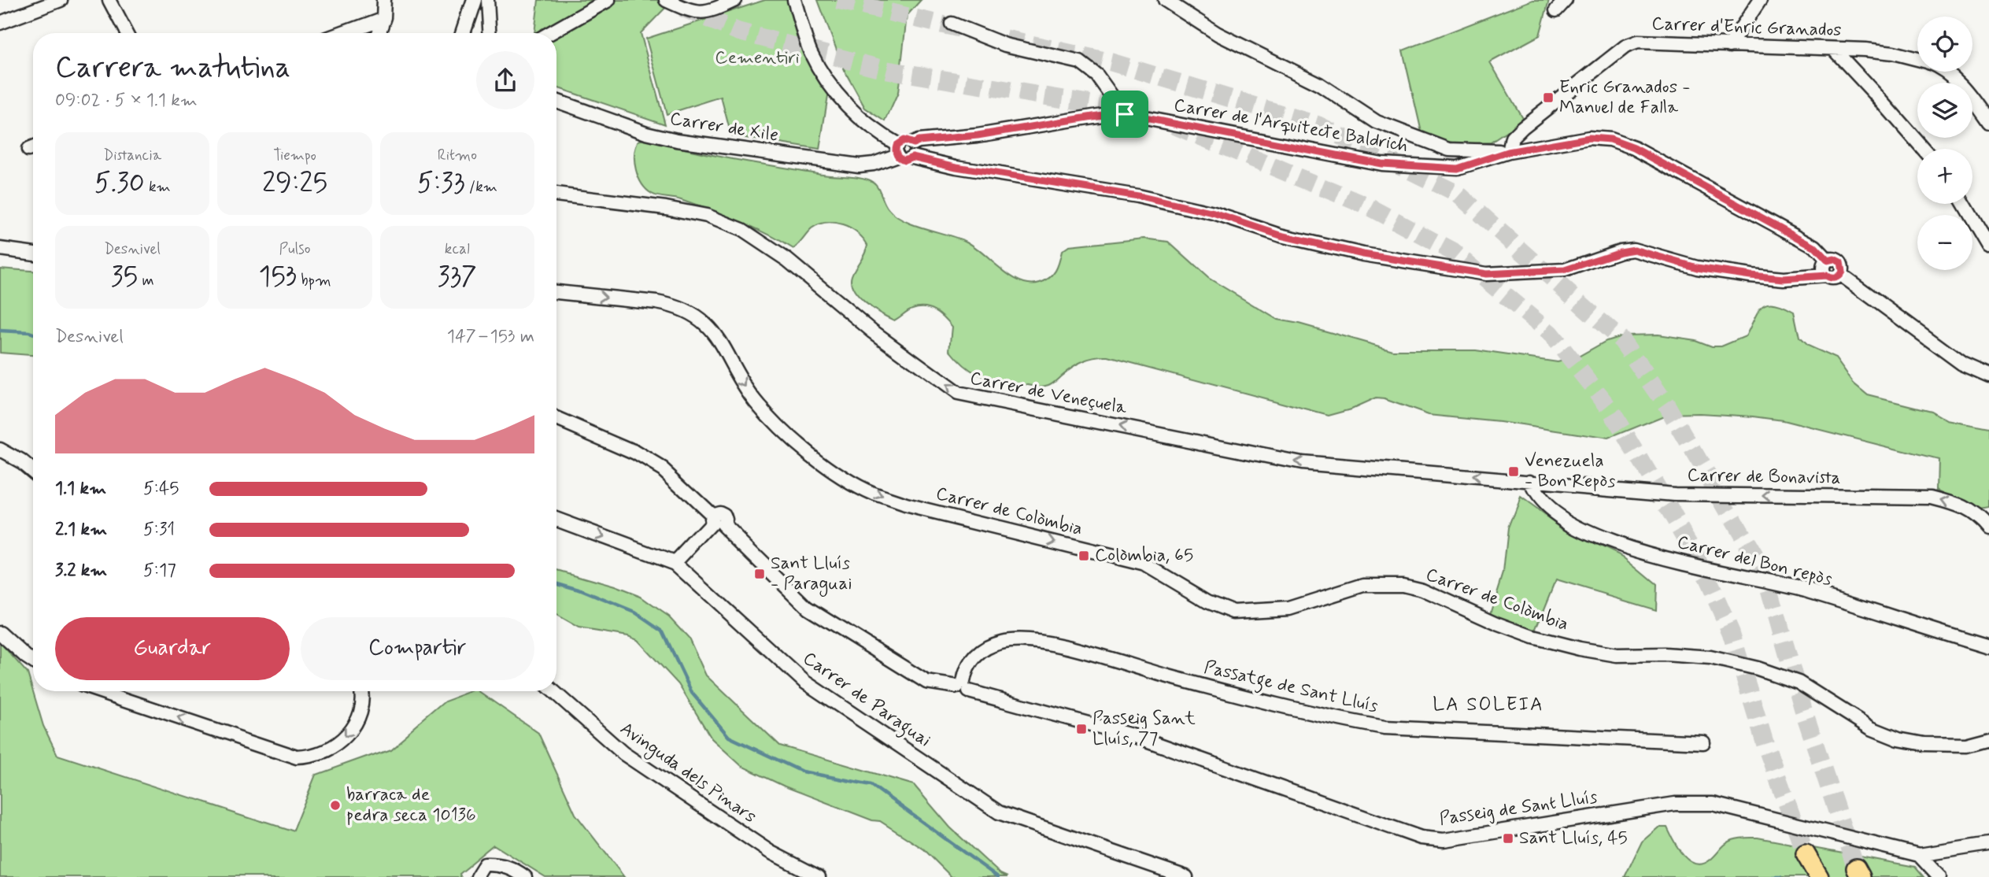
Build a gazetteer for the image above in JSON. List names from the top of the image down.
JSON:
{
  "streets": {
    "street": [
      "Carrer d'Enric Granados",
      "Carrer de l'Arquitecte Baldrich",
      "Carrer de Xile",
      "Carrer de Veneçuela",
      "Carrer de Bonavista",
      "Carrer de Colòmbia",
      "Carrer del Bon repòs",
      "Passatge de Sant Lluís",
      "Carrer de Paraguai",
      "Avinguda dels Pinars",
      "Passeig de Sant Lluís"
    ]
  },
  "crossings": [
    ["Carrer d'Enric Granados", "Carrer de l'Arquitecte Baldrich"],
    ["Carrer de l'Arquitecte Baldrich", "Carrer de Xile"],
    ["Carrer de Veneçuela", "Carrer de Bonavista"],
    ["Carrer de Veneçuela", "Carrer del Bon repòs"],
    ["Carrer de Bonavista", "Carrer del Bon repòs"],
    ["Passatge de Sant Lluís", "Passeig de Sant Lluís"]
  ],
  "one_way": ["Carrer de Veneçuela", "Carrer de Bonavista", "Carrer de Colòmbia"],
  "districts": ["LA SOLEIA"],
  "parks": ["Cementiri"],
  "places": {
    "transit": [
      "Enric Granados - Manuel de Falla",
      "Venezuela - Bon Repòs",
      "Colòmbia, 65",
      "Sant Lluís - Paraguai",
      "Passeig Sant Lluís, 77",
      "Sant Lluís, 45"
    ],
    "other": ["barraca de pedra seca 10136"]
  },
  "page": {
    "map_buttons": ["+", "−"],
    "heading": ["Carrera matutina", "09:02 · 5 × 1.1 km"],
    "stats": [
      ["Distancia", "5.30 km"],
      ["Tiempo", "29:25"],
      ["Ritmo", "5:33 /km"],
      ["Desnivel", "35 m"],
      ["Pulso", "153 bpm"],
      ["kcal", "337"]
    ],
    "chart": ["Desnivel", "147–153 m"],
    "list": [
      {
        "name": "1.1 km",
        "note": "5:45"
      },
      {
        "name": "2.1 km",
        "note": "5:31"
      },
      {
        "name": "3.2 km",
        "note": "5:17"
      }
    ],
    "buttons": ["Guardar", "Compartir"]
  }
}
